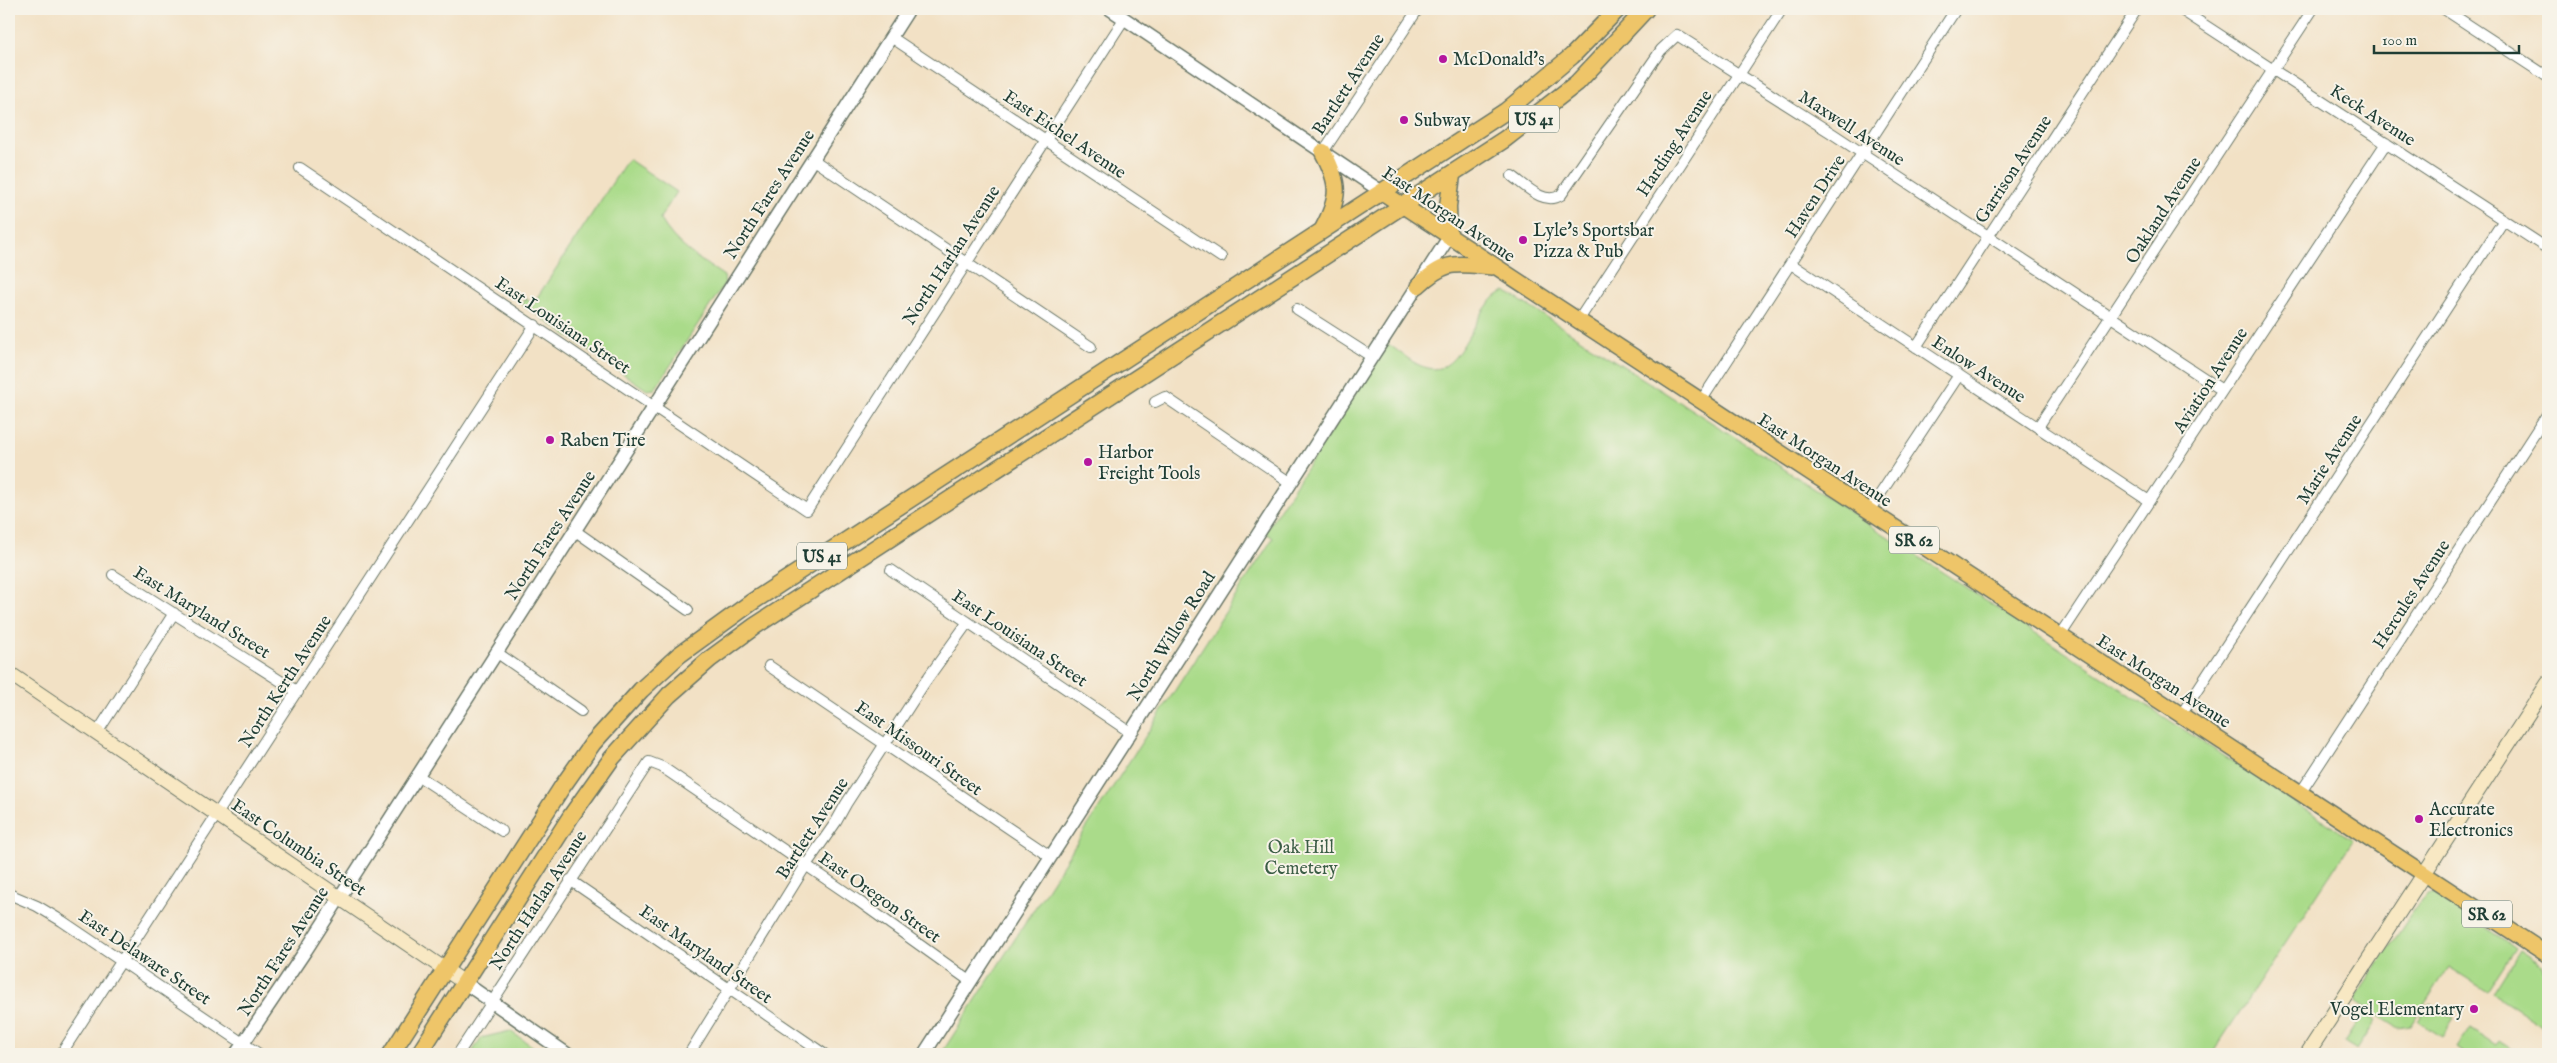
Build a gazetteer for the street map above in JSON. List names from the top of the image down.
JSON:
{
  "streets": {
    "highway": ["US 41"],
    "main road": ["East Morgan Avenue", "SR 62", "East Columbia Street"],
    "street": [
      "Bartlett Avenue",
      "Keck Avenue",
      "Maxwell Avenue",
      "East Eichel Avenue",
      "Harding Avenue",
      "Garrison Avenue",
      "North Fares Avenue",
      "Haven Drive",
      "Oakland Avenue",
      "North Harlan Avenue",
      "East Louisiana Street",
      "Enlow Avenue",
      "Aviation Avenue",
      "Marie Avenue",
      "Hercules Avenue",
      "East Maryland Street",
      "North Willow Road",
      "North Kerth Avenue",
      "East Missouri Street",
      "East Oregon Street",
      "East Delaware Street"
    ]
  },
  "crossings": [
    ["Bartlett Avenue", "East Morgan Avenue"],
    ["Bartlett Avenue", "East Louisiana Street"],
    ["Bartlett Avenue", "East Maryland Street"],
    ["Bartlett Avenue", "East Missouri Street"],
    ["Bartlett Avenue", "East Oregon Street"],
    ["Keck Avenue", "Oakland Avenue"],
    ["Keck Avenue", "Aviation Avenue"],
    ["Keck Avenue", "Marie Avenue"],
    ["US 41", "East Morgan Avenue"],
    ["US 41", "East Columbia Street"],
    ["Maxwell Avenue", "Harding Avenue"],
    ["Maxwell Avenue", "Garrison Avenue"],
    ["Maxwell Avenue", "Haven Drive"],
    ["Maxwell Avenue", "Oakland Avenue"],
    ["Maxwell Avenue", "Aviation Avenue"],
    ["East Eichel Avenue", "North Fares Avenue"],
    ["East Eichel Avenue", "North Harlan Avenue"],
    ["Harding Avenue", "East Morgan Avenue"],
    ["Garrison Avenue", "Enlow Avenue"],
    ["North Fares Avenue", "East Louisiana Street"],
    ["North Fares Avenue", "East Columbia Street"],
    ["North Fares Avenue", "East Delaware Street"],
    ["Haven Drive", "East Morgan Avenue"],
    ["Haven Drive", "Enlow Avenue"],
    ["Oakland Avenue", "Enlow Avenue"],
    ["East Morgan Avenue", "North Harlan Avenue"],
    ["East Morgan Avenue", "Aviation Avenue"],
    ["East Morgan Avenue", "Marie Avenue"],
    ["East Morgan Avenue", "Hercules Avenue"],
    ["East Morgan Avenue", "North Willow Road"],
    ["North Harlan Avenue", "East Louisiana Street"],
    ["North Harlan Avenue", "East Maryland Street"],
    ["North Harlan Avenue", "East Columbia Street"],
    ["North Harlan Avenue", "East Oregon Street"],
    ["East Louisiana Street", "North Willow Road"],
    ["East Louisiana Street", "North Kerth Avenue"],
    ["Enlow Avenue", "Aviation Avenue"],
    ["East Maryland Street", "North Kerth Avenue"],
    ["North Willow Road", "East Missouri Street"],
    ["North Willow Road", "East Oregon Street"],
    ["North Kerth Avenue", "East Columbia Street"],
    ["North Kerth Avenue", "East Delaware Street"]
  ],
  "parks": ["Oak Hill Cemetery"],
  "places": [
    "McDonald's",
    "Subway",
    "Lyle's Sportsbar Pizza & Pub",
    "Raben Tire",
    "Harbor Freight Tools",
    "Accurate Electronics",
    "Vogel Elementary"
  ],
  "scale_bar": "100 m"
}
